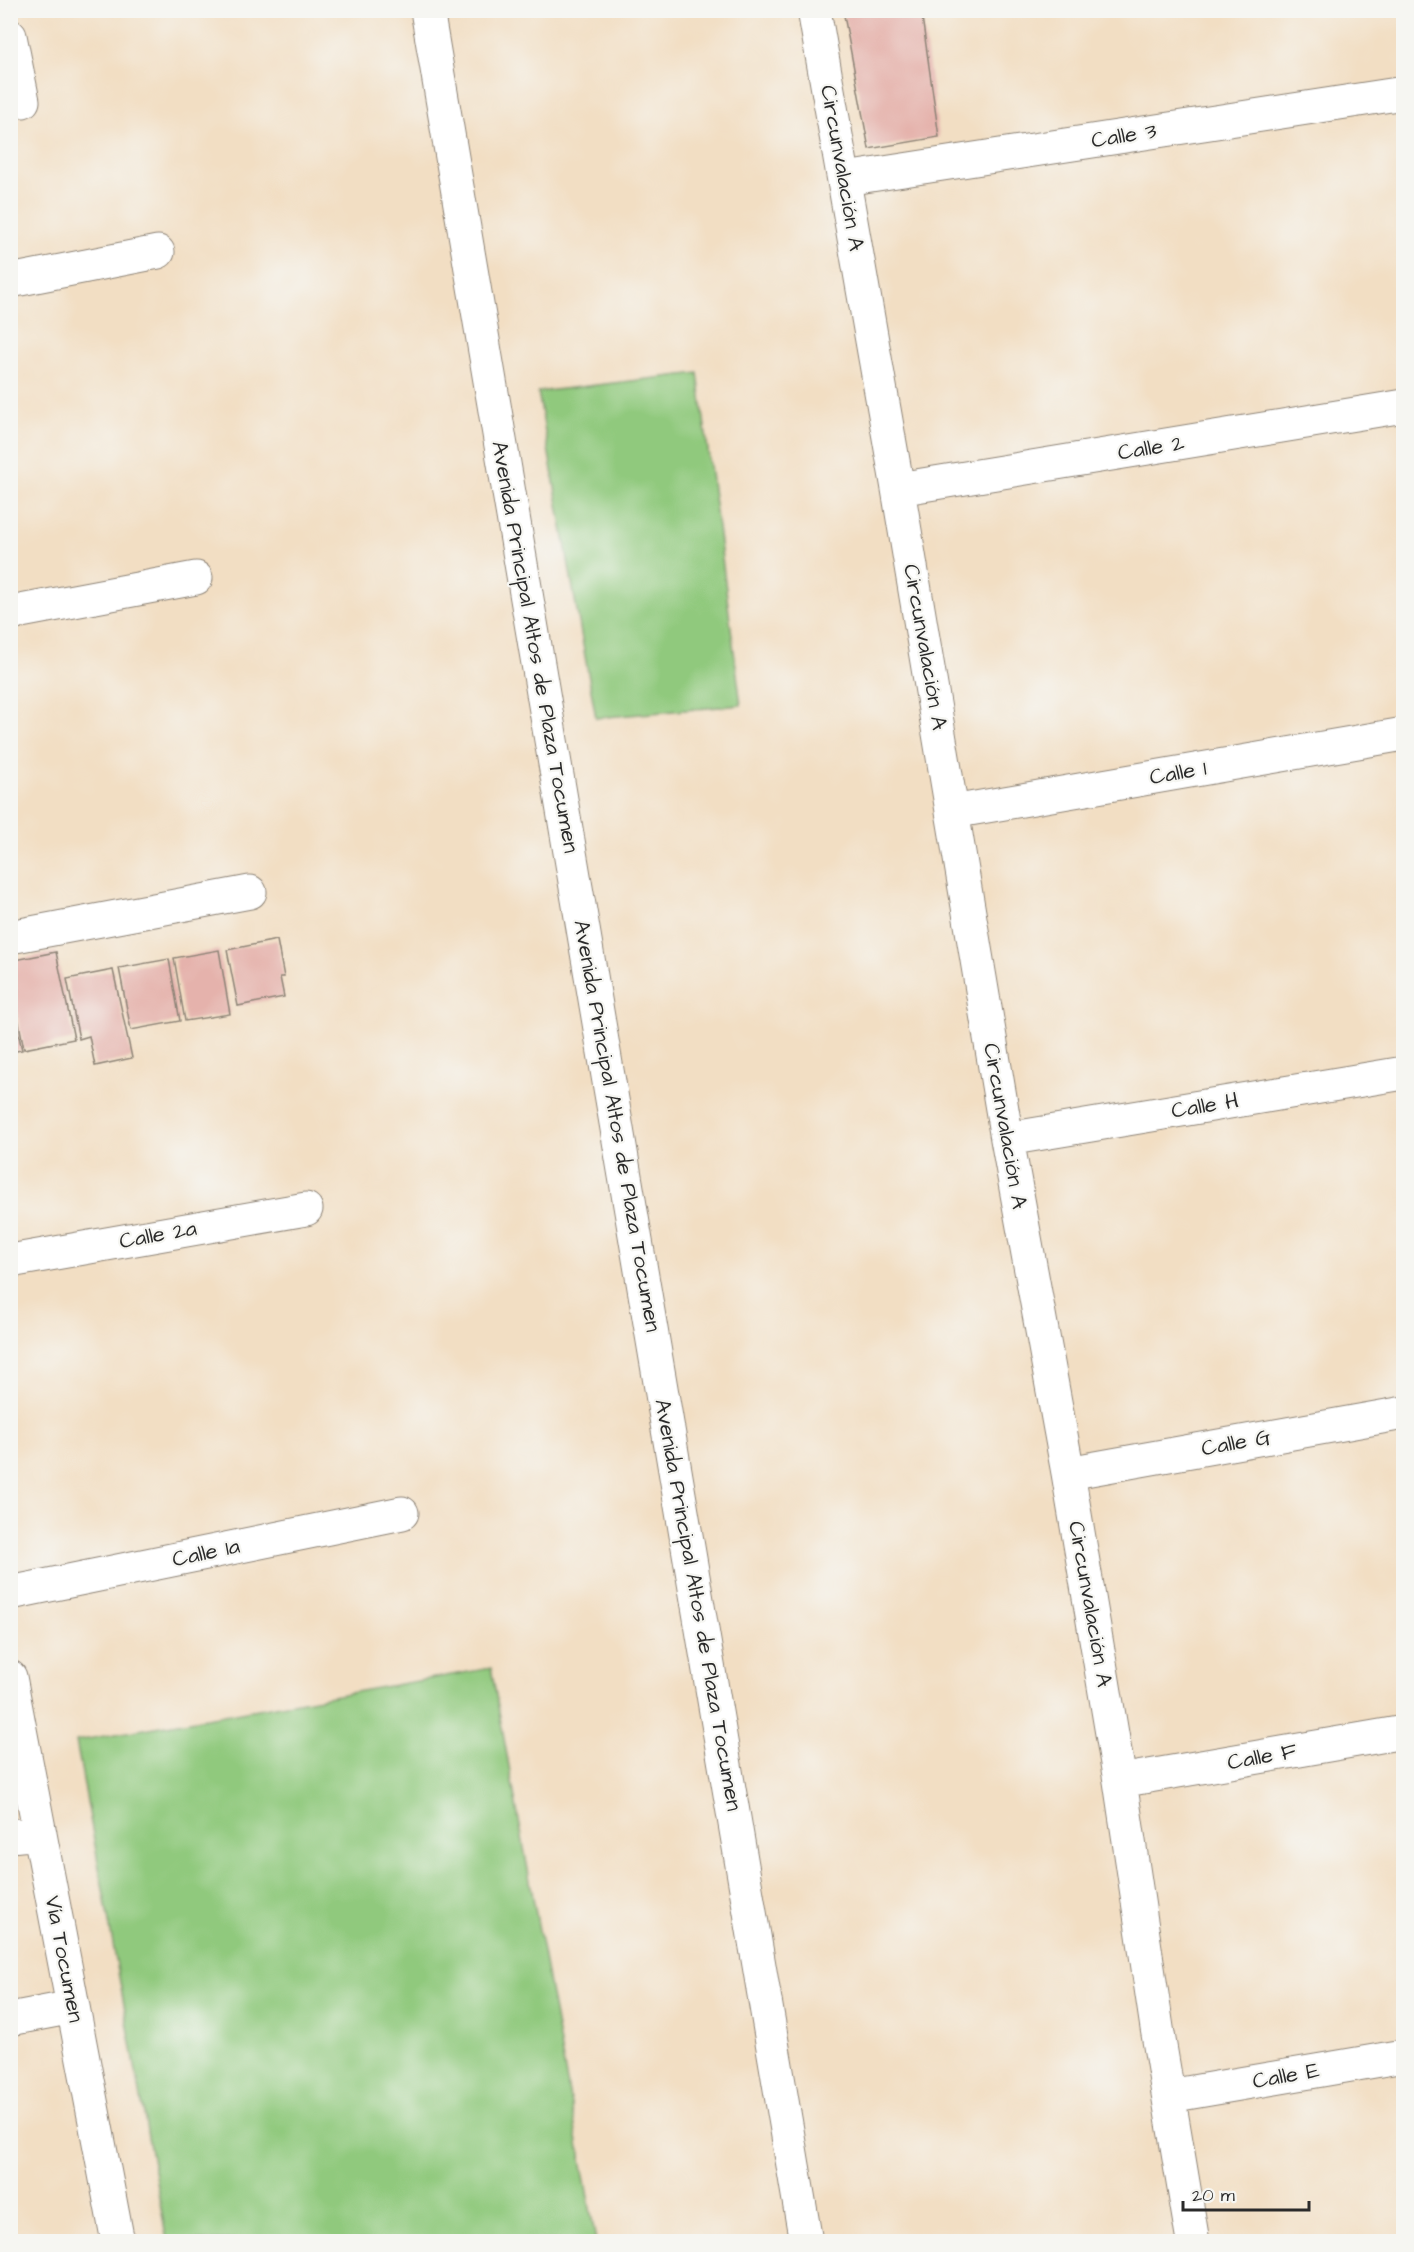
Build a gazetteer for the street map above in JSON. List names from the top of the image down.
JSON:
{
  "streets": {
    "street": [
      "Calle 3",
      "Circunvalación A",
      "Calle 2",
      "Avenida Principal Altos de Plaza Tocumen",
      "Calle 1",
      "Calle H",
      "Calle 2a",
      "Calle G",
      "Calle 1a",
      "Calle F",
      "Vía Tocumen",
      "Calle E"
    ]
  },
  "crossings": [
    ["Calle 3", "Circunvalación A"],
    ["Circunvalación A", "Calle 2"],
    ["Circunvalación A", "Calle 1"],
    ["Circunvalación A", "Calle H"],
    ["Circunvalación A", "Calle G"],
    ["Circunvalación A", "Calle F"],
    ["Circunvalación A", "Calle E"]
  ],
  "scale_bar": "20 m"
}
